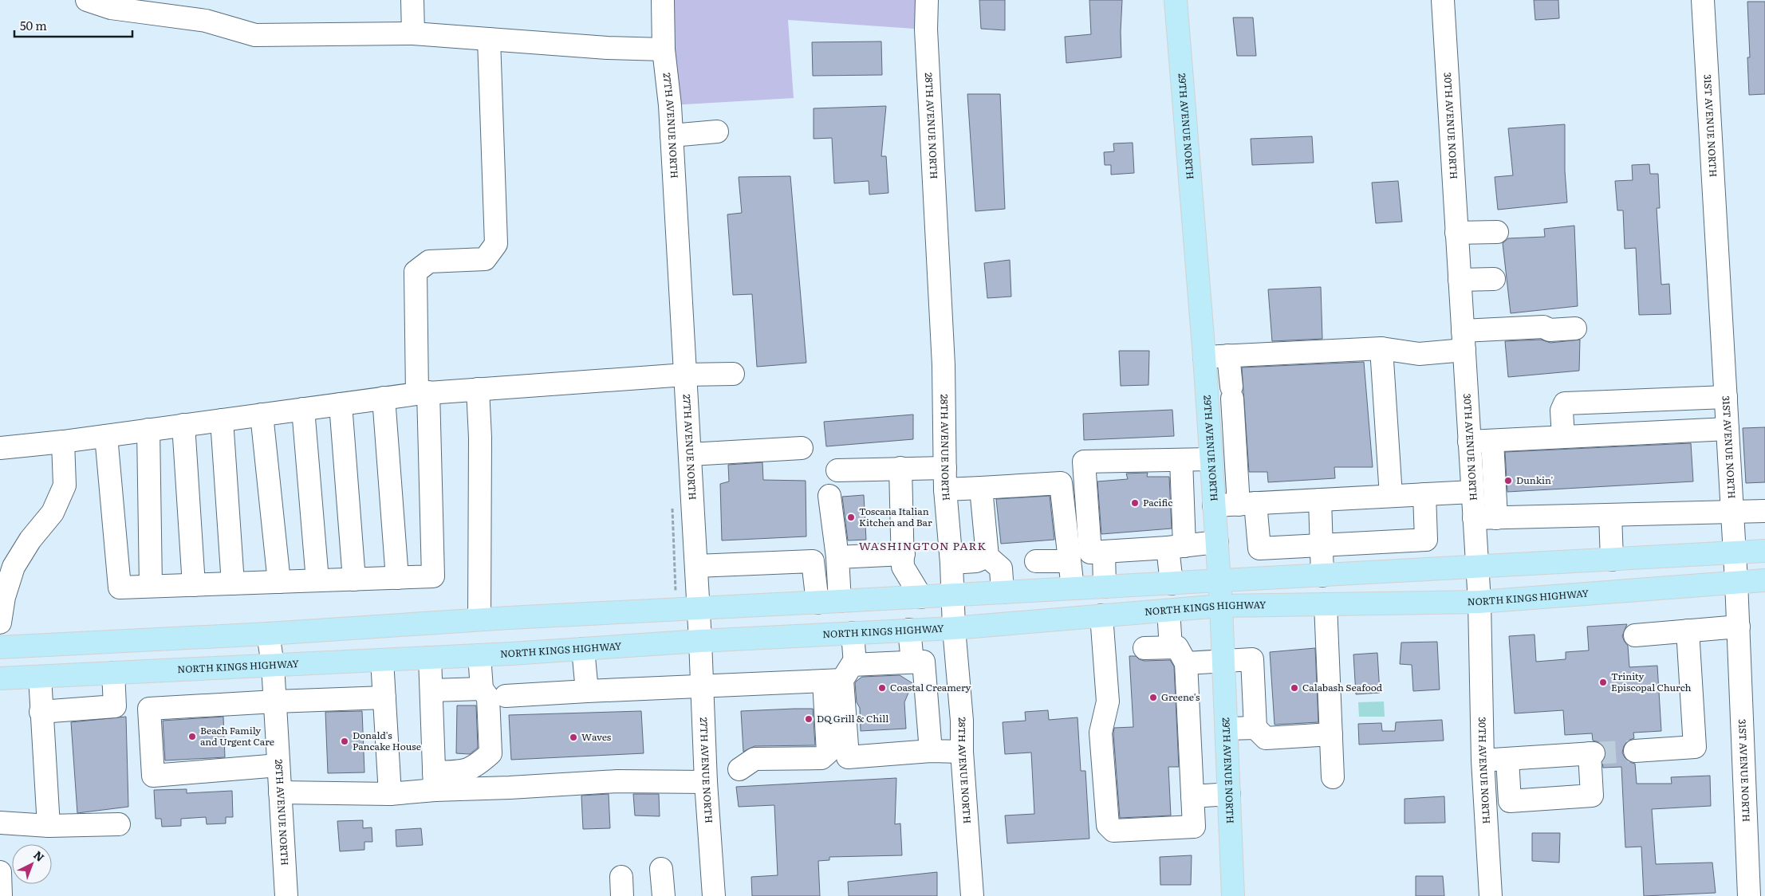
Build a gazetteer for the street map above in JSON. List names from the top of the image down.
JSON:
{
  "streets": {
    "main road": ["29TH AVENUE NORTH", "NORTH KINGS HIGHWAY"],
    "street": [
      "27TH AVENUE NORTH",
      "28TH AVENUE NORTH",
      "30TH AVENUE NORTH",
      "31ST AVENUE NORTH",
      "26TH AVENUE NORTH"
    ]
  },
  "crossings": [
    ["27TH AVENUE NORTH", "NORTH KINGS HIGHWAY"],
    ["28TH AVENUE NORTH", "NORTH KINGS HIGHWAY"],
    ["29TH AVENUE NORTH", "NORTH KINGS HIGHWAY"],
    ["30TH AVENUE NORTH", "NORTH KINGS HIGHWAY"],
    ["31ST AVENUE NORTH", "NORTH KINGS HIGHWAY"],
    ["NORTH KINGS HIGHWAY", "26TH AVENUE NORTH"]
  ],
  "districts": ["WASHINGTON PARK"],
  "places": [
    "Dunkin'",
    "Pacific",
    "Toscana Italian Kitchen and Bar",
    "Trinity Episcopal Church",
    "Coastal Creamery",
    "Calabash Seafood",
    "Greene's",
    "DQ Grill & Chill",
    "Beach Family and Urgent Care",
    "Waves",
    "Donald's Pancake House"
  ],
  "scale_bar": "50 m",
  "north": "top right"
}
